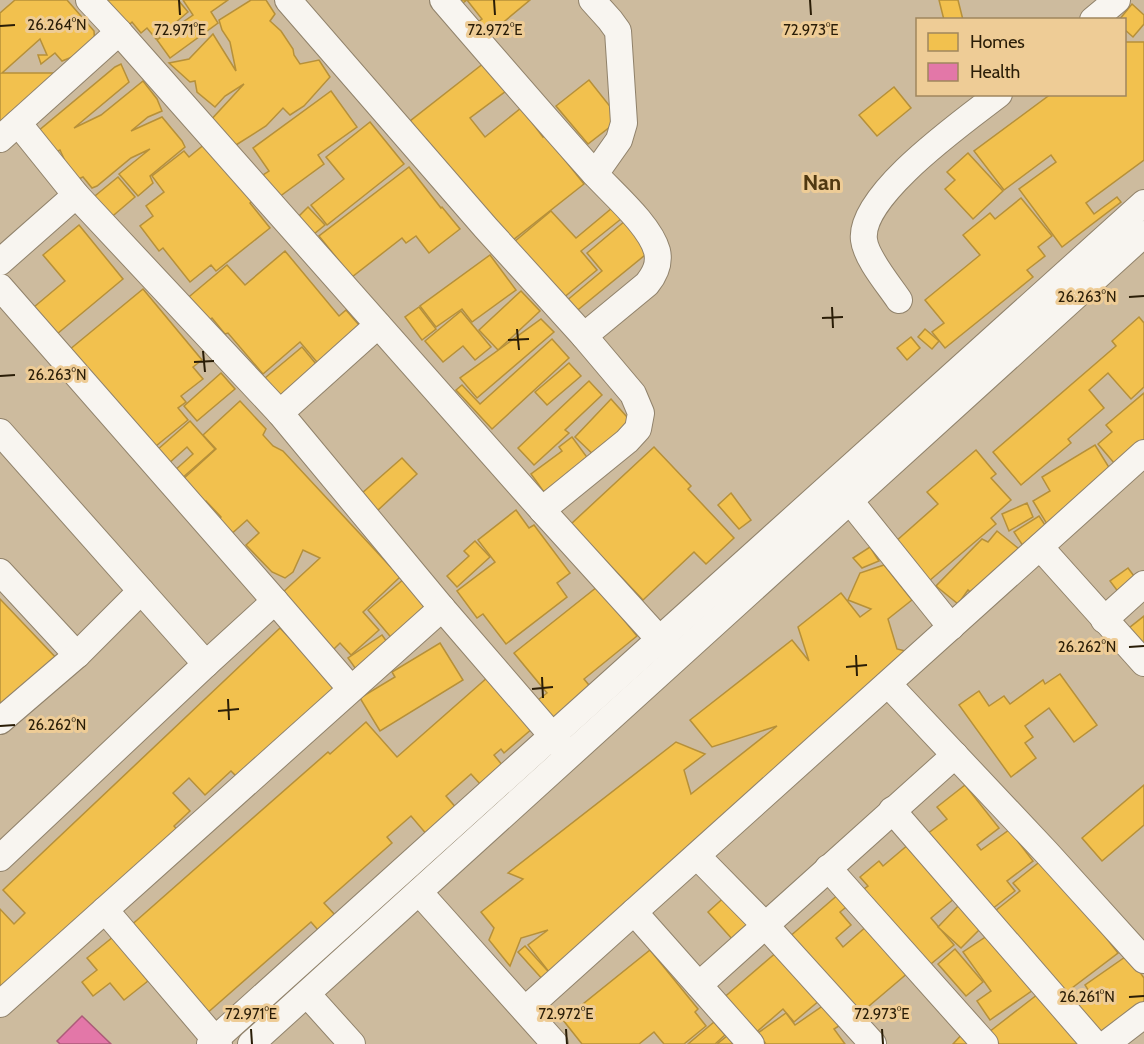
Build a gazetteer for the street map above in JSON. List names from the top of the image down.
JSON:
{
  "districts": ["Nan"],
  "legend": ["Homes", "Health"],
  "coordinates": [
    "26.264°N",
    "72.971°E",
    "72.972°E",
    "72.973°E",
    "26.263°N",
    "26.262°N",
    "26.261°N"
  ]
}
